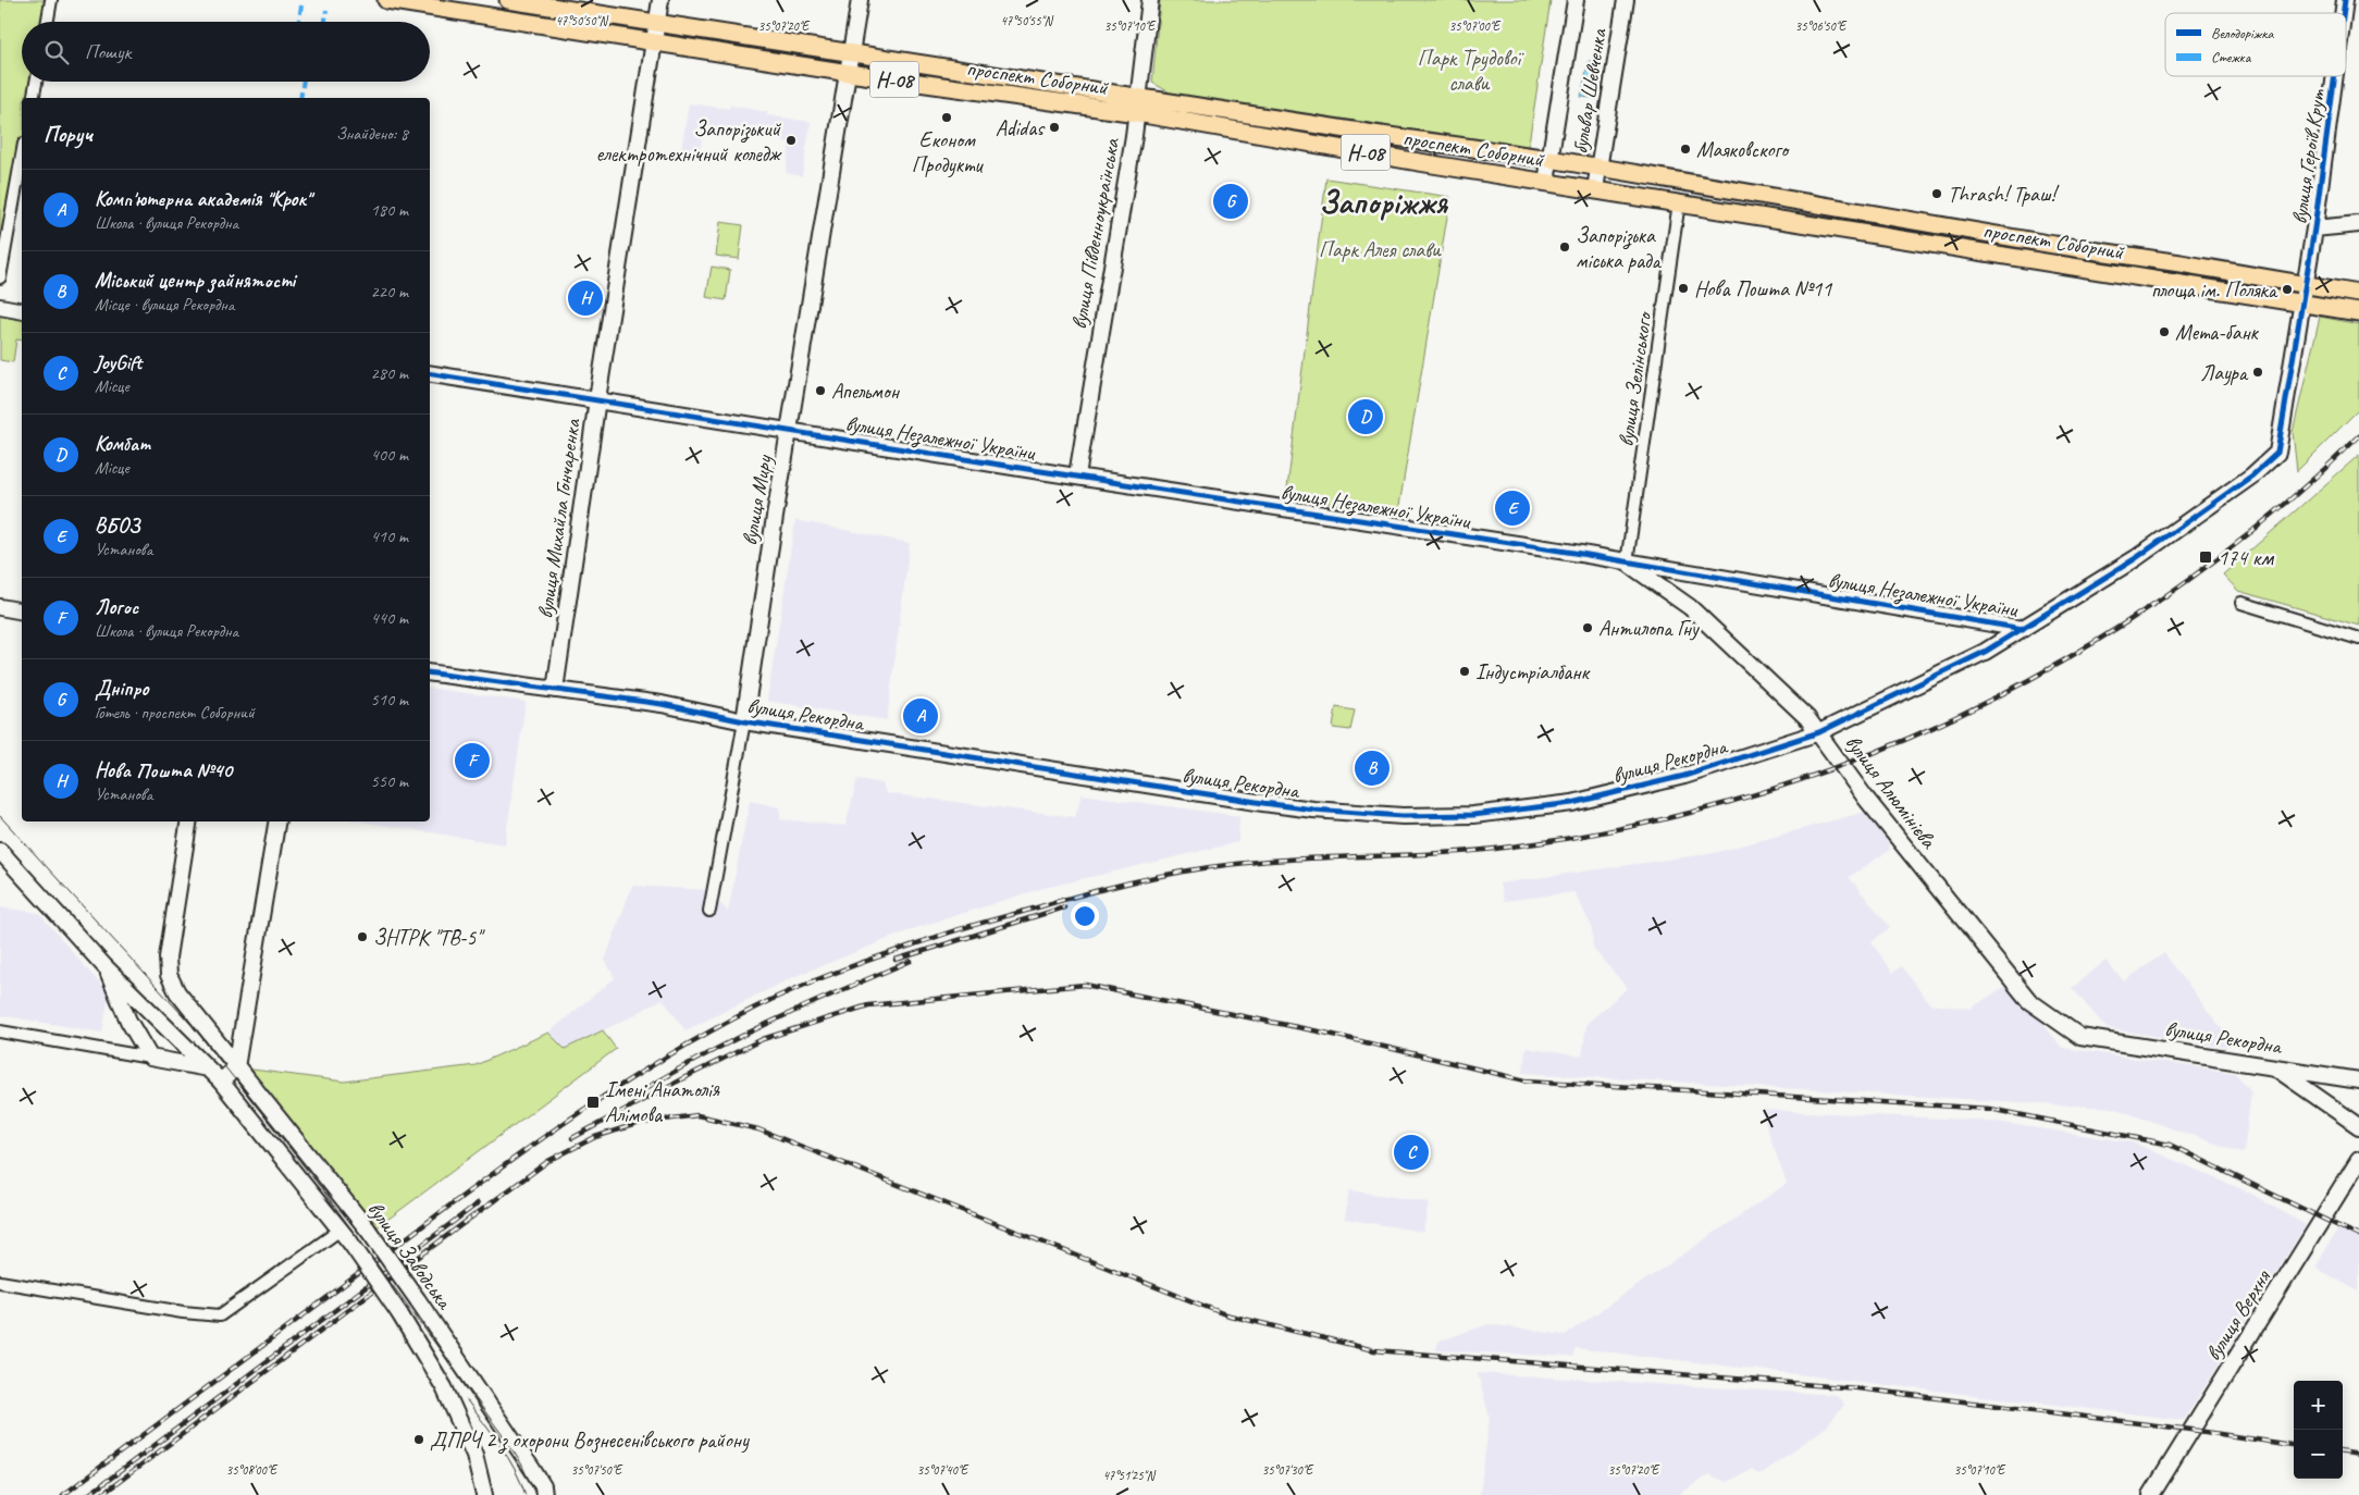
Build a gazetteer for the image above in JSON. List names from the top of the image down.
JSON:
{
  "streets": {
    "main road": ["проспект Соборний", "Н-08"],
    "street": [
      "бульвар Шевченка",
      "вулиця Героїв Крут",
      "вулиця Південноукраїнська",
      "вулиця Зелінського",
      "вулиця Незалежної України",
      "вулиця Миру",
      "вулиця Михайла Гончаренка",
      "вулиця Рекордна",
      "вулиця Алюмінієва",
      "вулиця Заводська",
      "вулиця Верхня"
    ]
  },
  "crossings": [
    ["проспект Соборний", "бульвар Шевченка"],
    ["проспект Соборний", "вулиця Героїв Крут"],
    ["проспект Соборний", "вулиця Південноукраїнська"],
    ["проспект Соборний", "вулиця Зелінського"],
    ["проспект Соборний", "вулиця Незалежної України"],
    ["проспект Соборний", "вулиця Миру"],
    ["проспект Соборний", "вулиця Михайла Гончаренка"],
    ["вулиця Героїв Крут", "вулиця Незалежної України"],
    ["вулиця Південноукраїнська", "вулиця Незалежної України"],
    ["вулиця Зелінського", "вулиця Незалежної України"],
    ["вулиця Зелінського", "вулиця Алюмінієва"],
    ["вулиця Незалежної України", "вулиця Миру"],
    ["вулиця Незалежної України", "вулиця Михайла Гончаренка"],
    ["вулиця Незалежної України", "вулиця Рекордна"],
    ["вулиця Незалежної України", "вулиця Алюмінієва"],
    ["вулиця Миру", "вулиця Рекордна"],
    ["вулиця Михайла Гончаренка", "вулиця Рекордна"],
    ["вулиця Рекордна", "вулиця Алюмінієва"]
  ],
  "districts": ["Запоріжжя"],
  "parks": ["Парк Трудової слави", "Парк Алея слави"],
  "places": {
    "other": [
      "Економ Продукти",
      "Adidas",
      "Запорізький електротехнічний коледж",
      "Маяковского",
      "Thrash! Траш!",
      "Запорізька міська рада",
      "Нова Пошта №11",
      "площа ім. Поляка",
      "Мета-банк",
      "Лаура",
      "Апельмон",
      "Антилопа Гну",
      "Індустріалбанк",
      "ЗНТРК \"ТВ-5\"",
      "ДПРЧ 2 з охорони Вознесенівського району"
    ],
    "transit": ["174 км", "Імені Анатолія Алімова"]
  },
  "legend": ["Велодоріжка", "Стежка"],
  "page": {
    "search": "Пошук",
    "heading": ["Поруч", "Знайдено: 8"],
    "list": [
      {
        "mark": "A",
        "name": "Комп'ютерна академія \"Крок\"",
        "note": "Школа · вулиця Рекордна",
        "value": "180 m"
      },
      {
        "mark": "B",
        "name": "Міський центр зайнятості",
        "note": "Місце · вулиця Рекордна",
        "value": "220 m"
      },
      {
        "mark": "C",
        "name": "JoyGift",
        "note": "Місце",
        "value": "280 m"
      },
      {
        "mark": "D",
        "name": "Комбат",
        "note": "Місце",
        "value": "400 m"
      },
      {
        "mark": "E",
        "name": "ВБОЗ",
        "note": "Установа",
        "value": "410 m"
      },
      {
        "mark": "F",
        "name": "Логос",
        "note": "Школа · вулиця Рекордна",
        "value": "440 m"
      },
      {
        "mark": "G",
        "name": "Дніпро",
        "note": "Готель · проспект Соборний",
        "value": "510 m"
      },
      {
        "mark": "H",
        "name": "Нова Пошта №40",
        "note": "Установа",
        "value": "550 m"
      }
    ],
    "pins": [
      "G",
      "H",
      "D",
      "E",
      "A",
      "F",
      "B",
      "C"
    ],
    "map_buttons": ["+", "−"]
  },
  "coordinates": [
    "47°50'50\"N",
    "47°50'55\"N",
    "35°07'20\"E",
    "35°07'10\"E",
    "35°07'00\"E",
    "35°06'50\"E",
    "35°08'00\"E",
    "35°07'50\"E",
    "35°07'40\"E",
    "35°07'30\"E",
    "47°51'25\"N"
  ]
}
